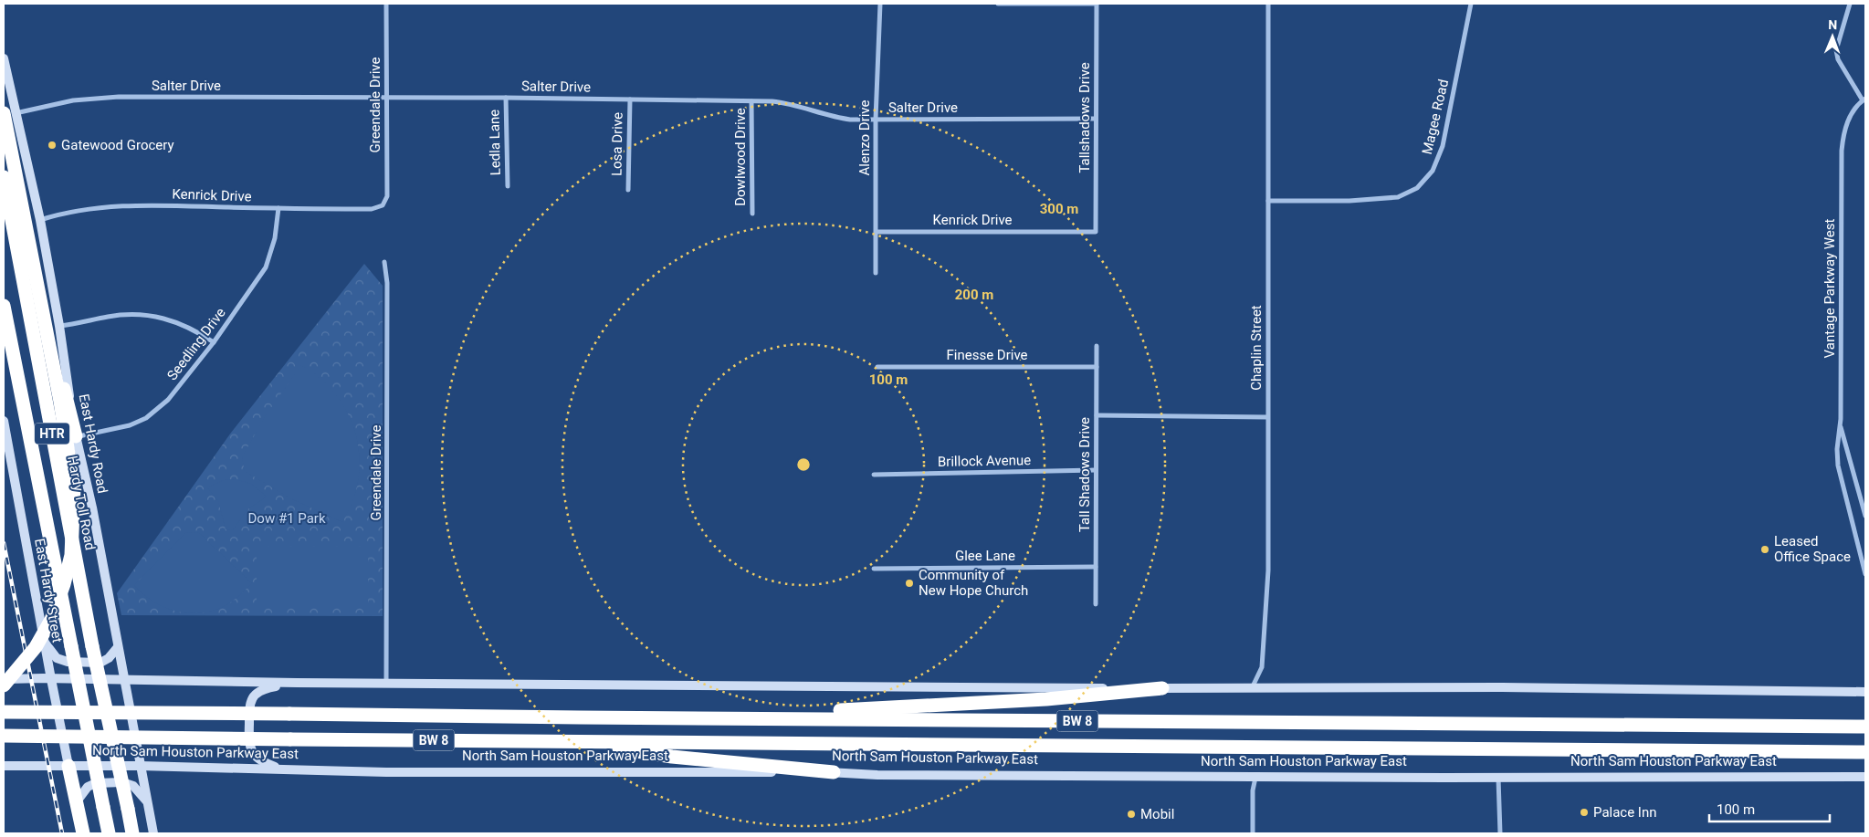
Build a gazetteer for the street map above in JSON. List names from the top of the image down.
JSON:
{
  "streets": {
    "highway": [
      "HTR",
      "Hardy Toll Road",
      "BW 8",
      "North Sam Houston Parkway East"
    ],
    "main road": ["East Hardy Road", "East Hardy Street"],
    "street": [
      "Salter Drive",
      "Greendale Drive",
      "Magee Road",
      "Tallshadows Drive",
      "Alenzo Drive",
      "Ledla Lane",
      "Losa Drive",
      "Dowlwood Drive",
      "Kenrick Drive",
      "Vantage Parkway West",
      "Seedling Drive",
      "Chaplin Street",
      "Finesse Drive",
      "Brillock Avenue",
      "Tall Shadows Drive",
      "Glee Lane"
    ]
  },
  "crossings": [
    ["Salter Drive", "Greendale Drive"],
    ["Salter Drive", "Tallshadows Drive"],
    ["Salter Drive", "Alenzo Drive"],
    ["Salter Drive", "Ledla Lane"],
    ["Salter Drive", "Losa Drive"],
    ["Salter Drive", "Dowlwood Drive"],
    ["Salter Drive", "East Hardy Road"],
    ["Greendale Drive", "Kenrick Drive"],
    ["Magee Road", "Chaplin Street"],
    ["Tallshadows Drive", "Kenrick Drive"],
    ["Alenzo Drive", "Kenrick Drive"],
    ["Kenrick Drive", "Seedling Drive"],
    ["Kenrick Drive", "East Hardy Road"],
    ["Seedling Drive", "East Hardy Road"],
    ["Finesse Drive", "Tall Shadows Drive"],
    ["East Hardy Road", "North Sam Houston Parkway East"],
    ["Brillock Avenue", "Tall Shadows Drive"],
    ["Tall Shadows Drive", "Glee Lane"],
    ["East Hardy Street", "North Sam Houston Parkway East"]
  ],
  "parks": ["Dow #1 Park"],
  "places": [
    "Gatewood Grocery",
    "Leased Office Space",
    "Community of New Hope Church",
    "Palace Inn",
    "Mobil"
  ],
  "scale_bar": "100 m",
  "north": "top",
  "rings": ["300 m", "200 m", "100 m"]
}
